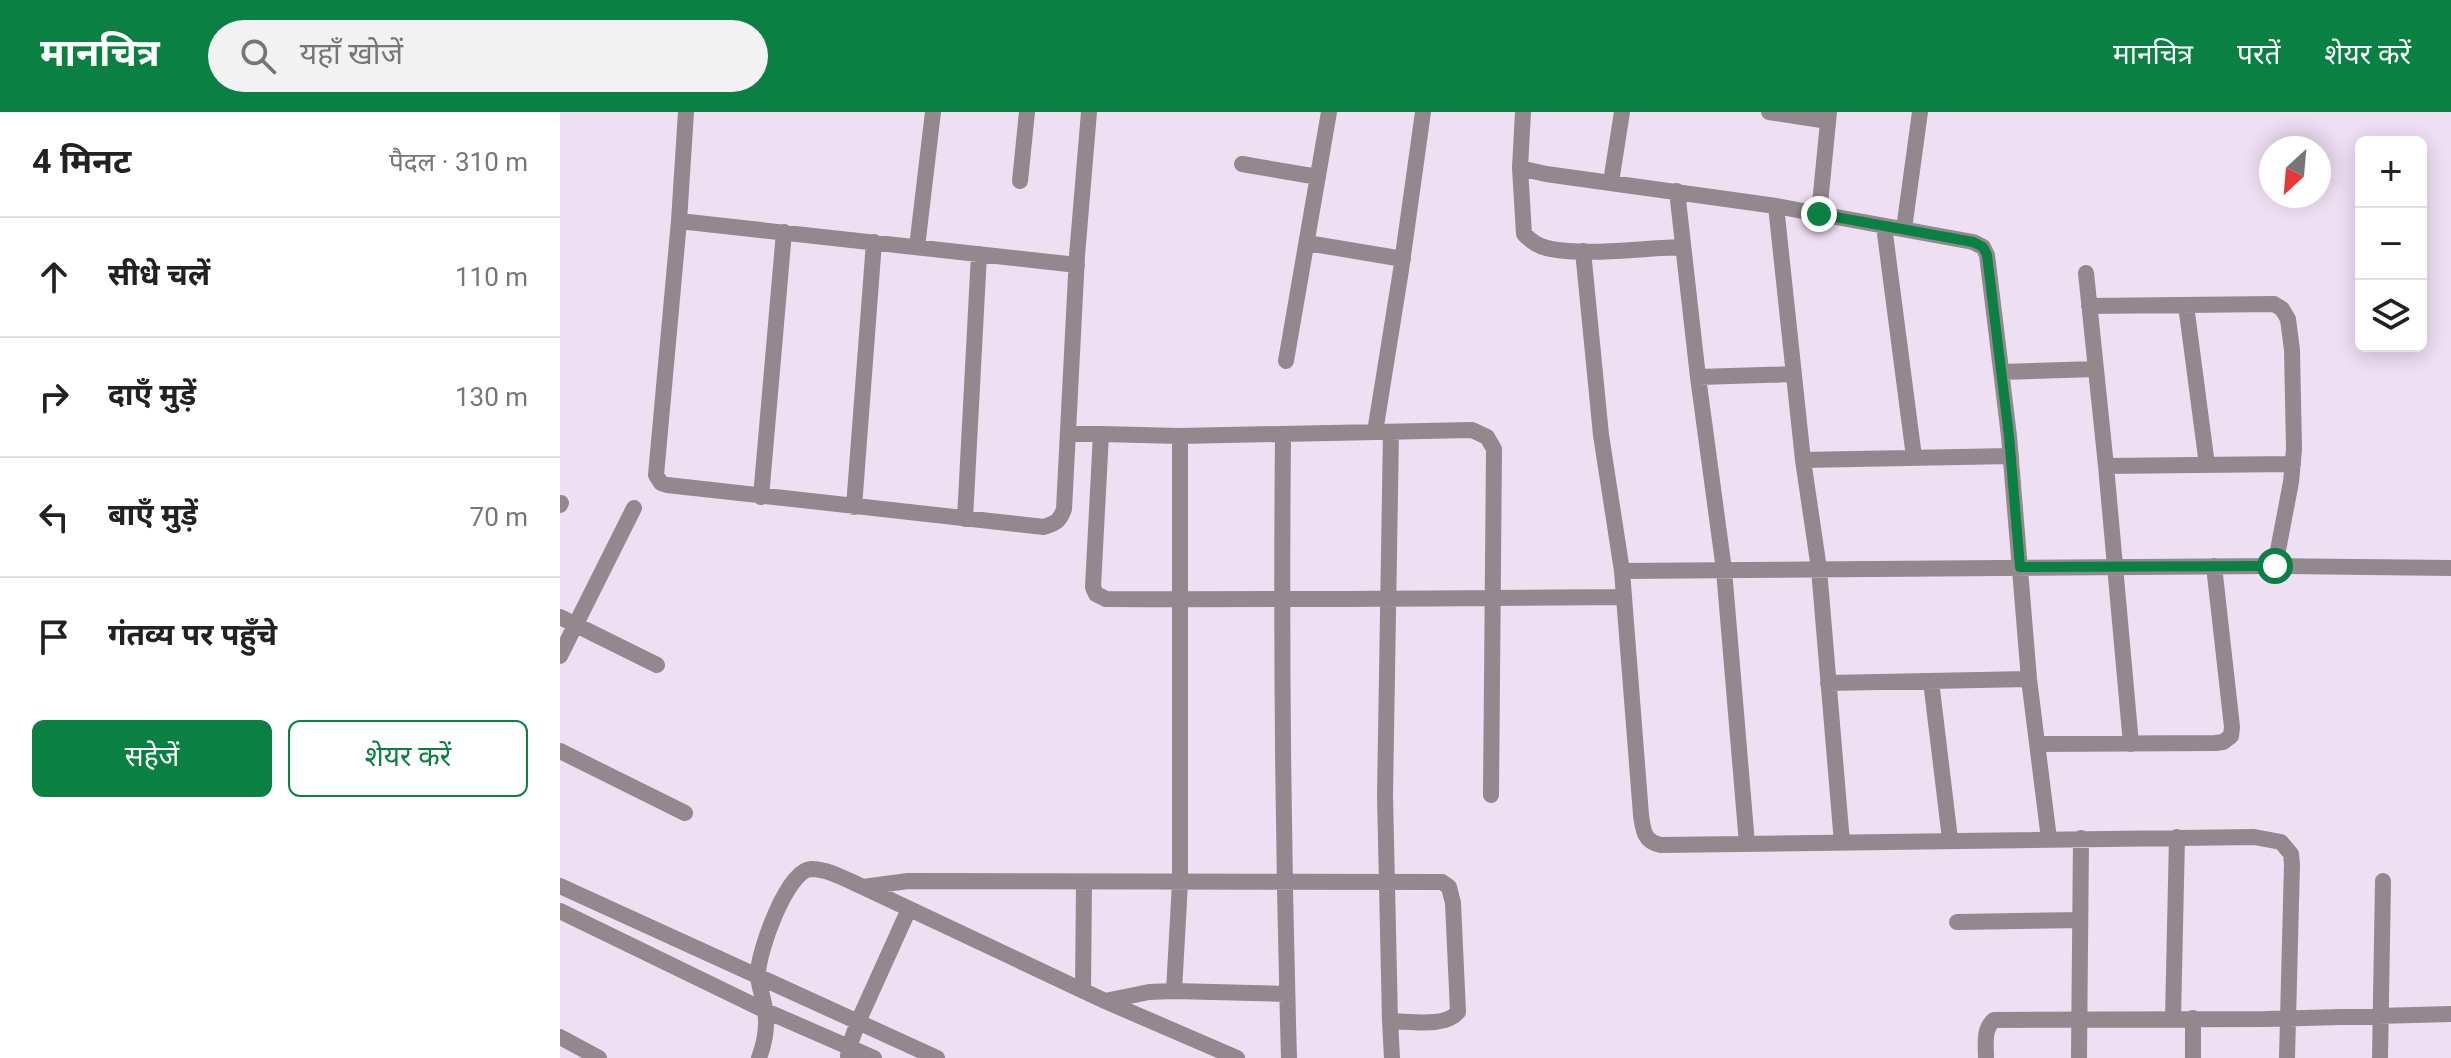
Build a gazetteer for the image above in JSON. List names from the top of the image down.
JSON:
{
  "north": "bottom left",
  "page": {
    "header": "मानचित्र",
    "search": "यहाँ खोजें",
    "nav": ["मानचित्र", "परतें", "शेयर करें"],
    "heading": ["4 मिनट", "पैदल · 310 m"],
    "map_buttons": ["+", "−"],
    "list": [
      ["सीधे चलें", "110 m"],
      ["दाएँ मुड़ें", "130 m"],
      ["बाएँ मुड़ें", "70 m"],
      "गंतव्य पर पहुँचे"
    ],
    "buttons": ["सहेजें", "शेयर करें"]
  }
}
